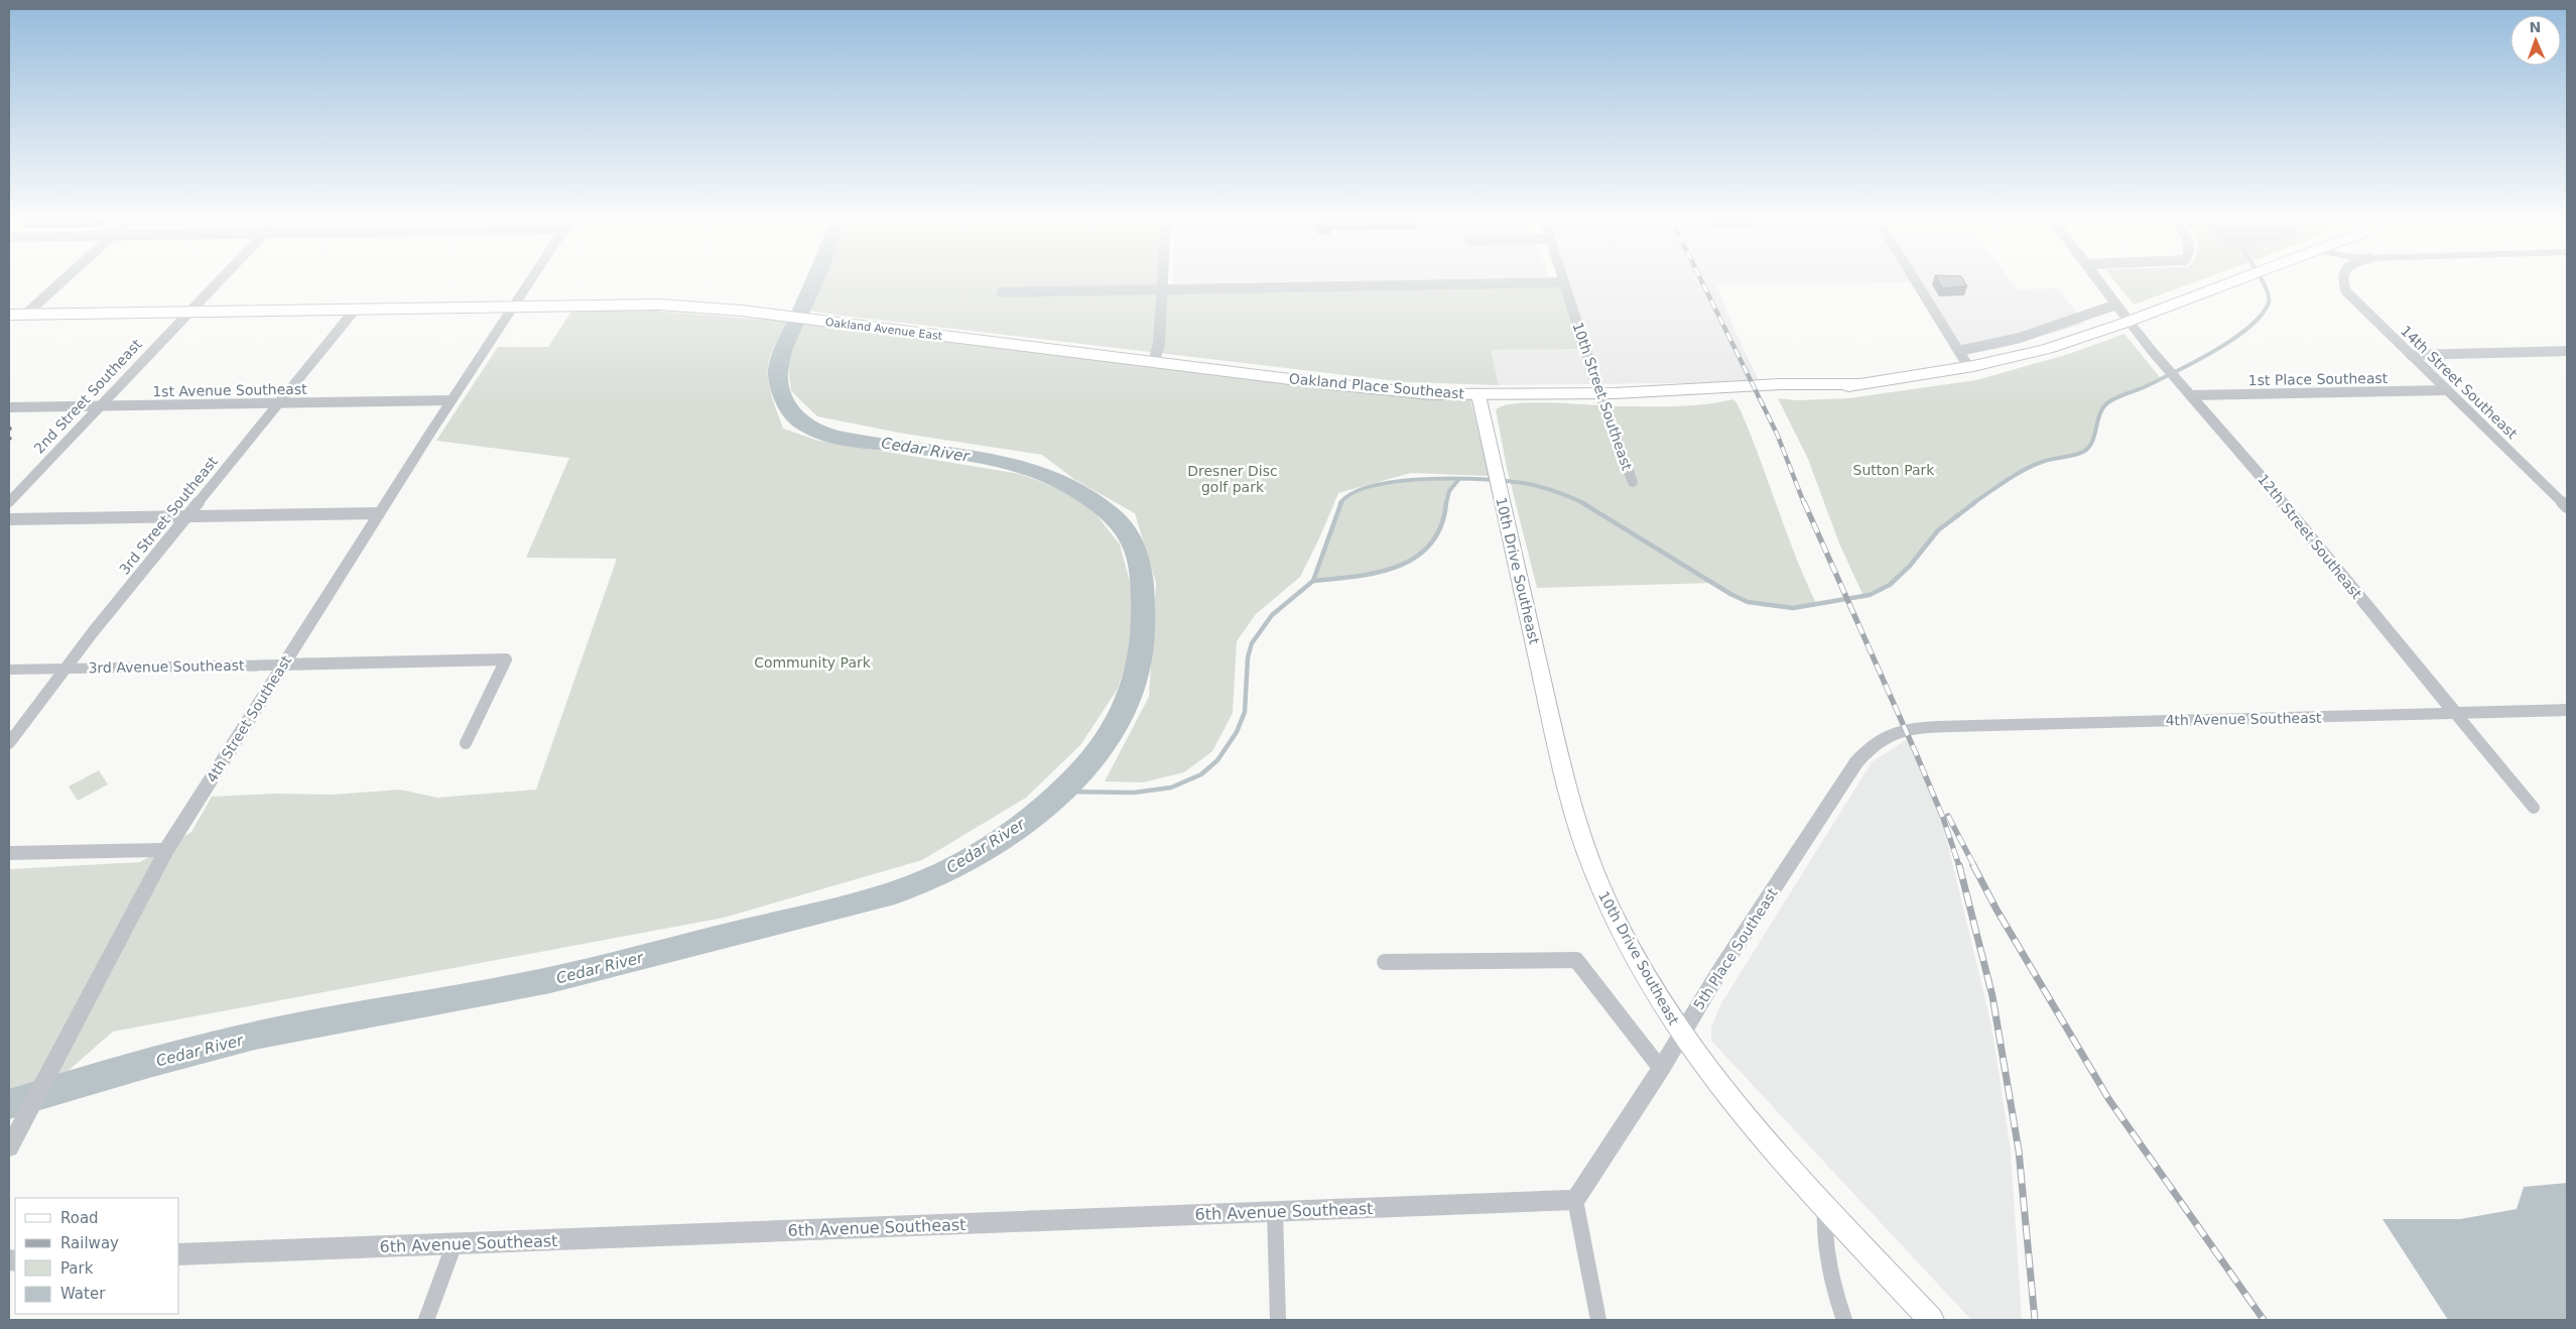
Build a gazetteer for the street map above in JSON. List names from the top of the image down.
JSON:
{
  "streets": {
    "main road": ["Oakland Avenue East", "Oakland Place Southeast", "10th Drive Southeast"],
    "street": [
      "1st Place Southeast",
      "14th Street Southeast",
      "1st Avenue Southeast",
      "2nd Street Southeast",
      "10th Street Southeast",
      "3rd Street Southeast",
      "12th Street Southeast",
      "3rd Avenue Southeast",
      "4th Street Southeast",
      "4th Avenue Southeast",
      "5th Place Southeast",
      "6th Avenue Southeast"
    ]
  },
  "crossings": [
    ["Oakland Avenue East", "Oakland Place Southeast"],
    ["Oakland Avenue East", "2nd Street Southeast"],
    ["Oakland Avenue East", "3rd Street Southeast"],
    ["Oakland Avenue East", "4th Street Southeast"],
    ["1st Place Southeast", "14th Street Southeast"],
    ["1st Place Southeast", "12th Street Southeast"],
    ["Oakland Place Southeast", "10th Street Southeast"],
    ["Oakland Place Southeast", "12th Street Southeast"],
    ["Oakland Place Southeast", "10th Drive Southeast"],
    ["1st Avenue Southeast", "2nd Street Southeast"],
    ["1st Avenue Southeast", "3rd Street Southeast"],
    ["1st Avenue Southeast", "4th Street Southeast"],
    ["3rd Street Southeast", "3rd Avenue Southeast"],
    ["12th Street Southeast", "4th Avenue Southeast"],
    ["10th Drive Southeast", "5th Place Southeast"],
    ["3rd Avenue Southeast", "4th Street Southeast"],
    ["4th Avenue Southeast", "5th Place Southeast"],
    ["5th Place Southeast", "6th Avenue Southeast"]
  ],
  "water": ["Cedar River"],
  "parks": ["Sutton Park", "Dresner Disc golf park", "Community Park"],
  "legend": [
    "Road",
    "Railway",
    "Park",
    "Water"
  ],
  "north": "top"
}
